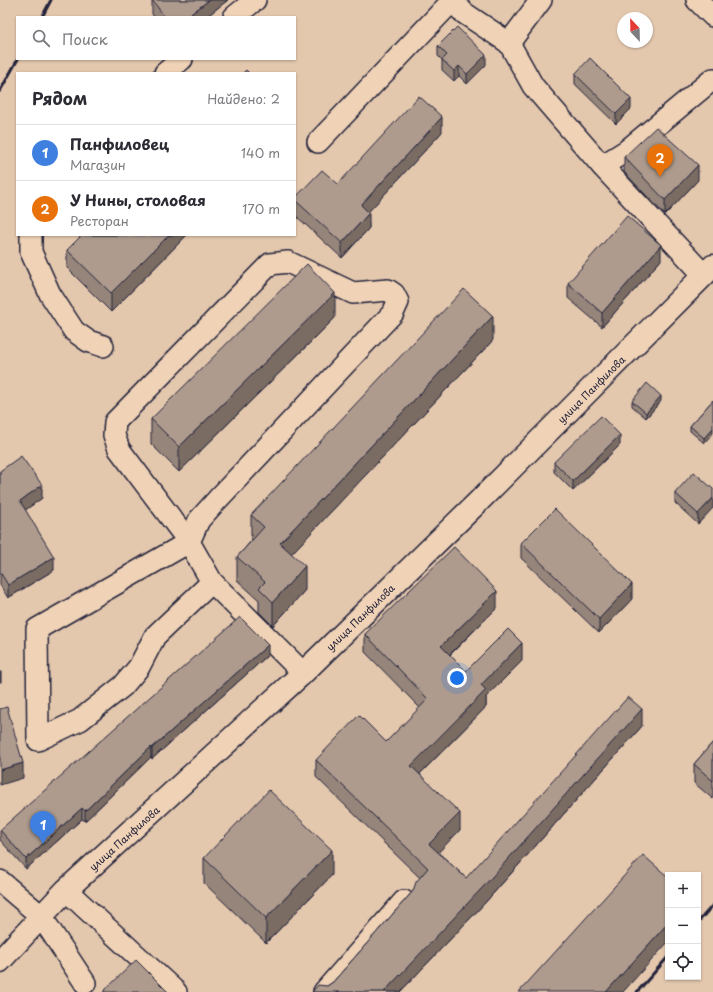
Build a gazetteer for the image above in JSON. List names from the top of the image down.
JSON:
{
  "streets": {
    "main road": ["улица Панфилова"]
  },
  "north": "top",
  "page": {
    "search": "Поиск",
    "heading": ["Рядом", "Найдено: 2"],
    "list": [
      {
        "mark": "1",
        "name": "Панфиловец",
        "note": "Магазин",
        "value": "140 m"
      },
      {
        "mark": "2",
        "name": "У Нины, столовая",
        "note": "Ресторан",
        "value": "170 m"
      }
    ],
    "pins": ["2", "1"],
    "map_buttons": ["+", "−"]
  }
}
